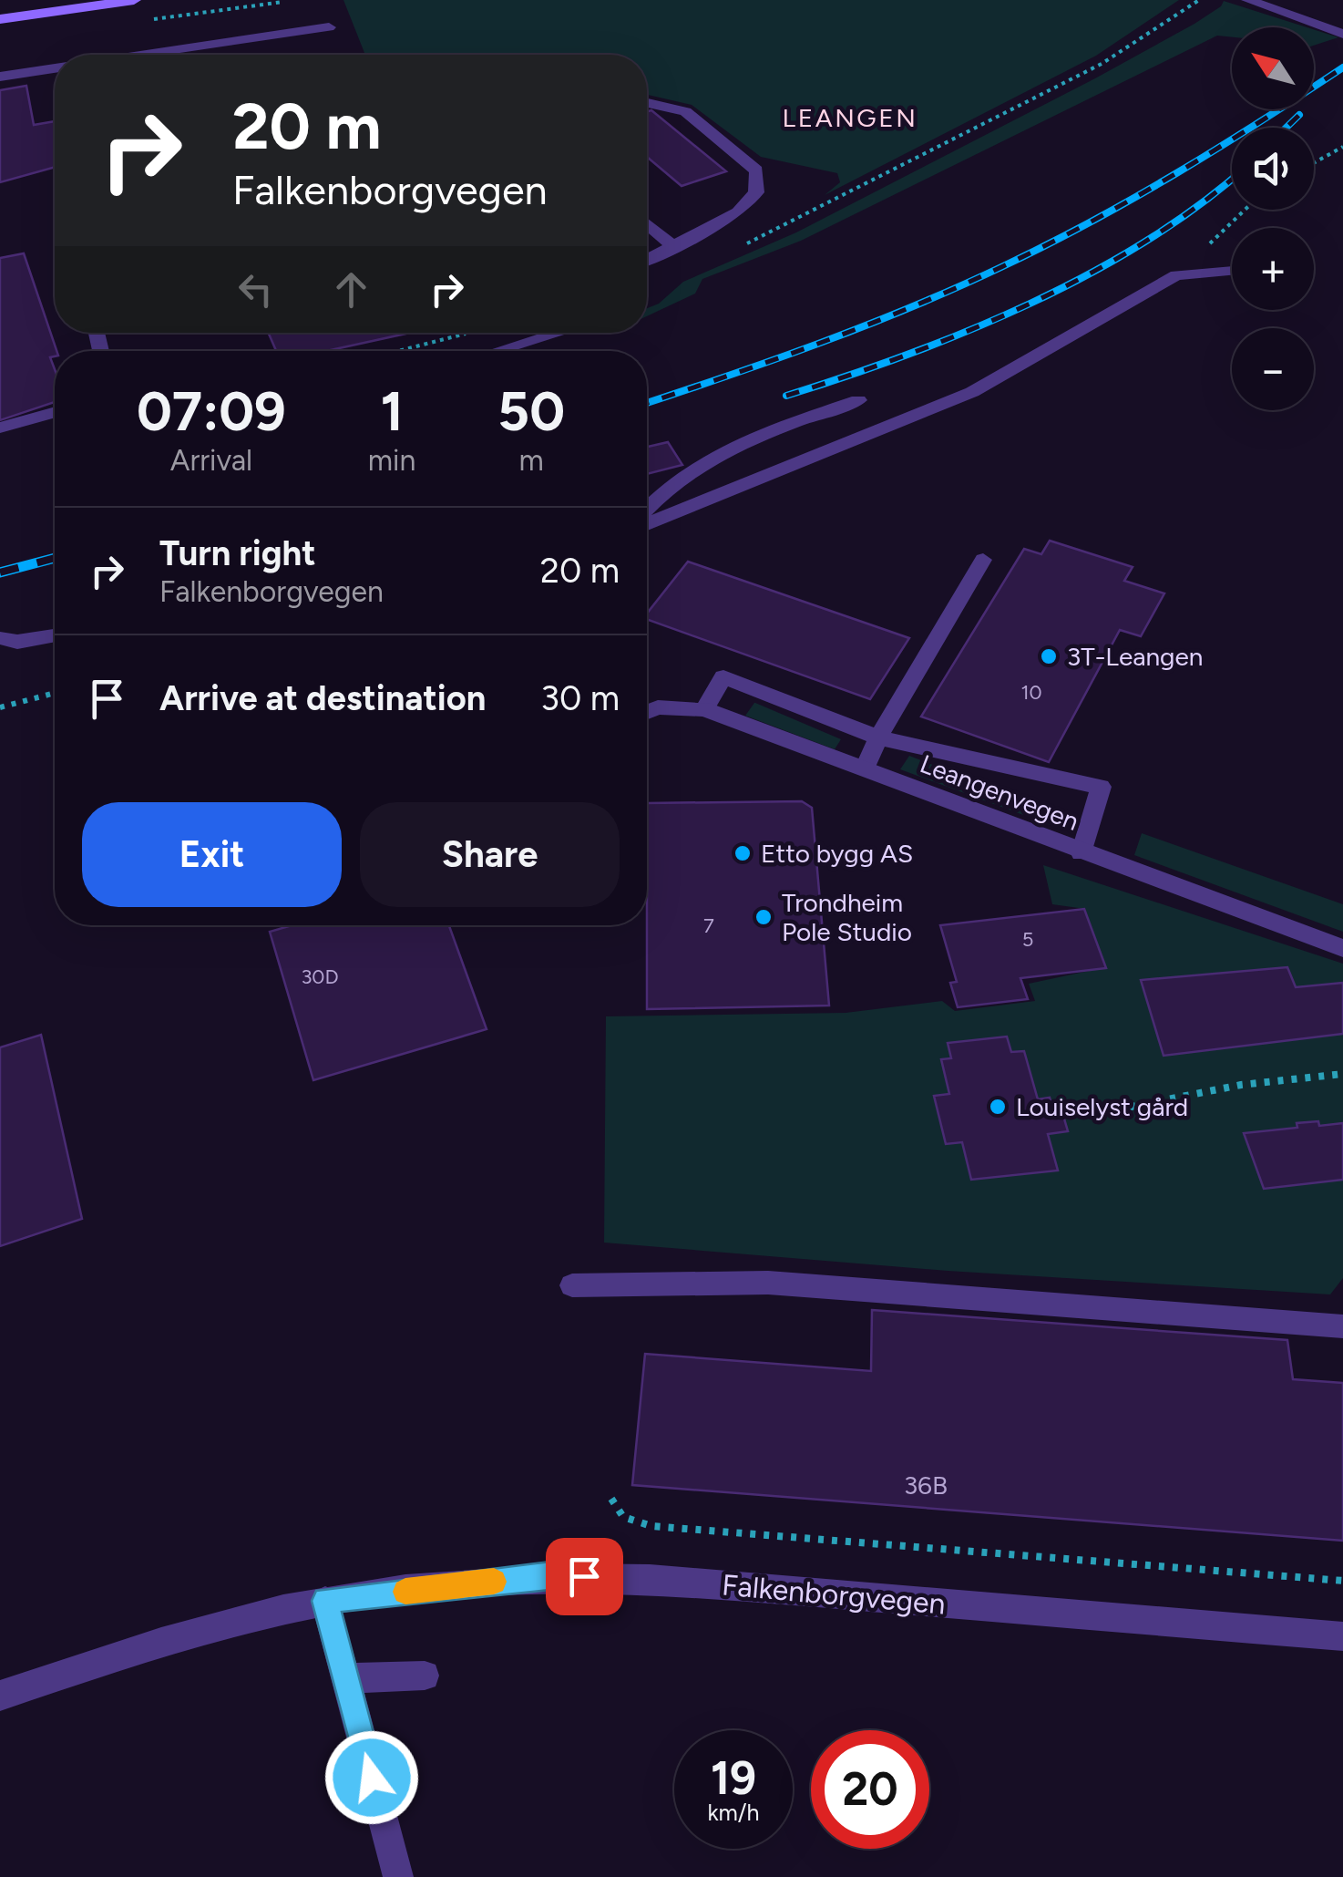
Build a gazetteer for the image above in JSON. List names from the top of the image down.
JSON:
{
  "streets": {
    "street": ["Leangenvegen", "Falkenborgvegen"]
  },
  "districts": ["LEANGEN"],
  "places": [
    "3T-Leangen",
    "Etto bygg AS",
    "Trondheim Pole Studio",
    "Louiselyst gård"
  ],
  "house_numbers": [
    "10",
    "7",
    "5",
    "30D",
    "36B"
  ],
  "north": "top left",
  "page": {
    "map_buttons": ["+", "−"],
    "turn": ["20 m", "Falkenborgvegen"],
    "eta": [
      "07:09",
      "Arrival",
      "1",
      "min",
      "50",
      "m"
    ],
    "list": [
      {
        "name": "Turn right",
        "note": "Falkenborgvegen",
        "value": "20 m"
      },
      {
        "name": "Arrive at destination",
        "value": "30 m"
      }
    ],
    "buttons": ["Exit", "Share"],
    "speed": "19 km/h",
    "limit": "20"
  }
}
